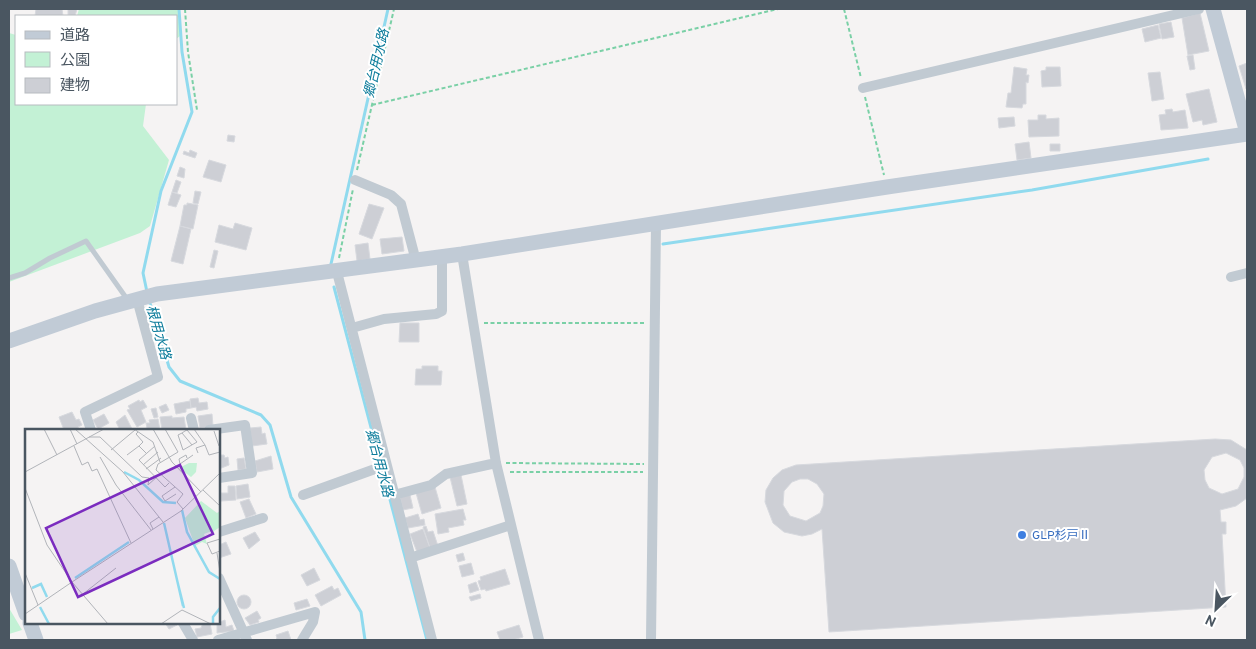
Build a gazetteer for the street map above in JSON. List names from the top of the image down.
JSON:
{
  "water": ["郷台用水路", "根用水路"],
  "places": ["GLP杉戸Ⅱ"],
  "legend": ["道路", "公園", "建物"],
  "north": "bottom left"
}
